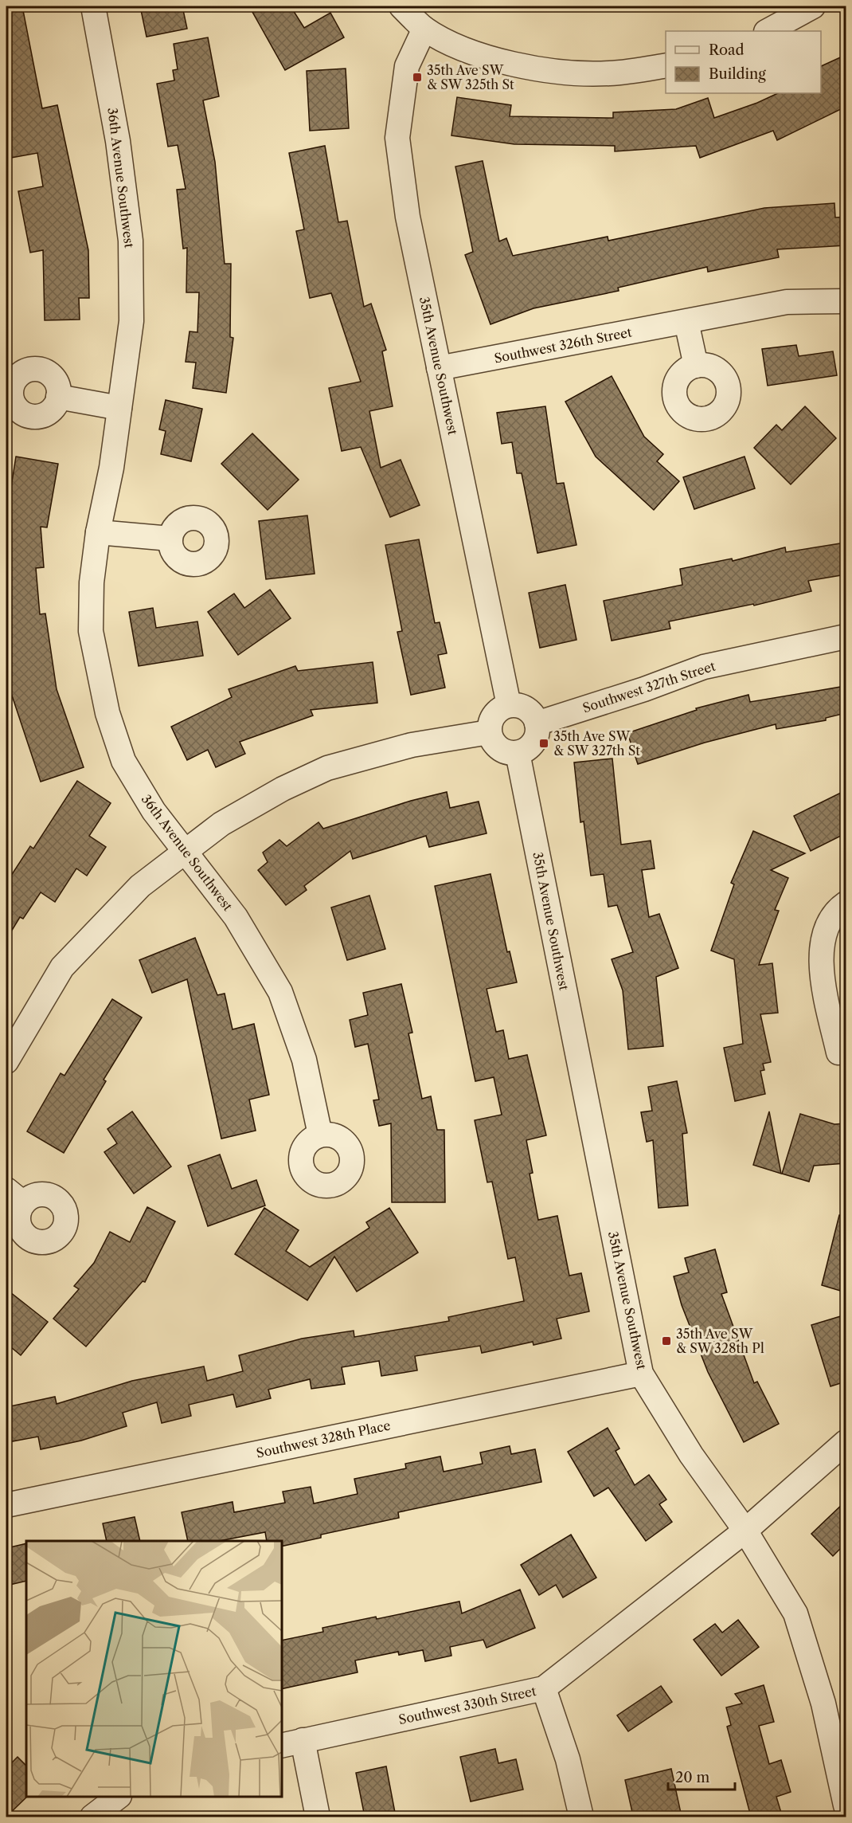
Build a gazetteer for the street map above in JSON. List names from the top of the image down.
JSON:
{
  "streets": {
    "street": [
      "36th Avenue Southwest",
      "Southwest 326th Street",
      "35th Avenue Southwest",
      "Southwest 327th Street",
      "Southwest 328th Place",
      "Southwest 330th Street"
    ]
  },
  "crossings": [
    ["Southwest 326th Street", "35th Avenue Southwest"],
    ["35th Avenue Southwest", "Southwest 327th Street"],
    ["35th Avenue Southwest", "Southwest 328th Place"],
    ["35th Avenue Southwest", "Southwest 330th Street"]
  ],
  "places": {
    "transit": ["35th Ave SW & SW 325th St", "35th Ave SW & SW 327th St", "35th Ave SW & SW 328th Pl"]
  },
  "legend": ["Road", "Building"],
  "scale_bar": "20 m"
}
